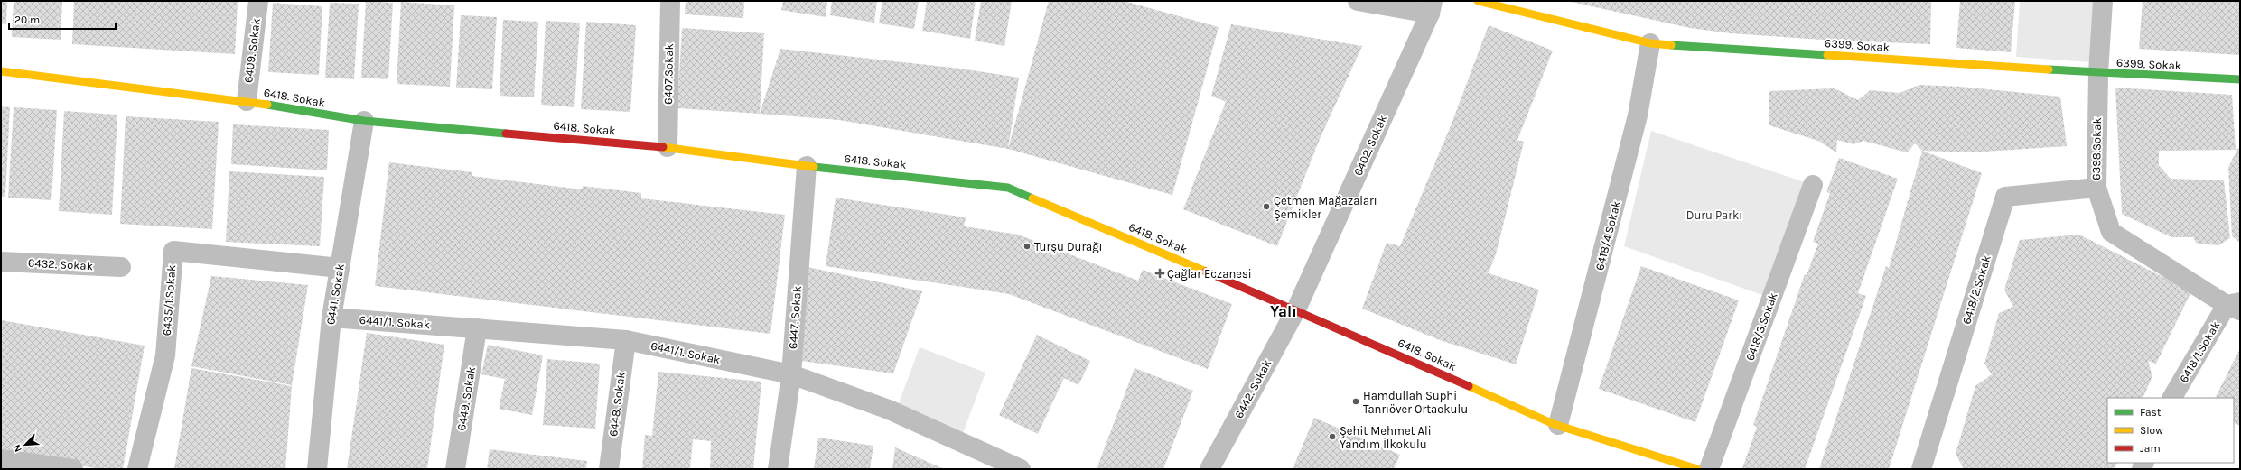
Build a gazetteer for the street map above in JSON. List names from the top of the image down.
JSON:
{
  "streets": {
    "street": [
      "6399. Sokak",
      "6409. Sokak",
      "6407.Sokak",
      "6418. Sokak",
      "6402. Sokak",
      "6398.Sokak",
      "6418/4.Sokak",
      "6432. Sokak",
      "6418/2.Sokak",
      "6441. Sokak",
      "6435/1.Sokak",
      "6447. Sokak",
      "6441/1. Sokak",
      "6418/3.Sokak",
      "6418/1.Sokak",
      "6442. Sokak",
      "6449. Sokak",
      "6448. Sokak"
    ]
  },
  "crossings": [
    ["6399. Sokak", "6398.Sokak"],
    ["6399. Sokak", "6418/4.Sokak"],
    ["6409. Sokak", "6418. Sokak"],
    ["6407.Sokak", "6418. Sokak"],
    ["6418. Sokak", "6402. Sokak"],
    ["6418. Sokak", "6418/4.Sokak"],
    ["6418. Sokak", "6441. Sokak"],
    ["6418. Sokak", "6447. Sokak"],
    ["6418. Sokak", "6442. Sokak"],
    ["6402. Sokak", "6442. Sokak"],
    ["6398.Sokak", "6418/2.Sokak"],
    ["6398.Sokak", "6418/1.Sokak"],
    ["6441. Sokak", "6435/1.Sokak"],
    ["6441. Sokak", "6441/1. Sokak"],
    ["6447. Sokak", "6441/1. Sokak"],
    ["6441/1. Sokak", "6449. Sokak"],
    ["6441/1. Sokak", "6448. Sokak"]
  ],
  "districts": ["Yalı"],
  "parks": ["Duru Parkı"],
  "places": {
    "other": [
      "Çetmen Mağazaları Şemikler",
      "Turşu Durağı",
      "Hamdullah Suphi Tanrıöver Ortaokulu",
      "Şehit Mehmet Ali Yandım İlkokulu"
    ],
    "health": ["Çağlar Eczanesi"]
  },
  "legend": ["Fast", "Slow", "Jam"],
  "scale_bar": "20 m",
  "north": "bottom left"
}
